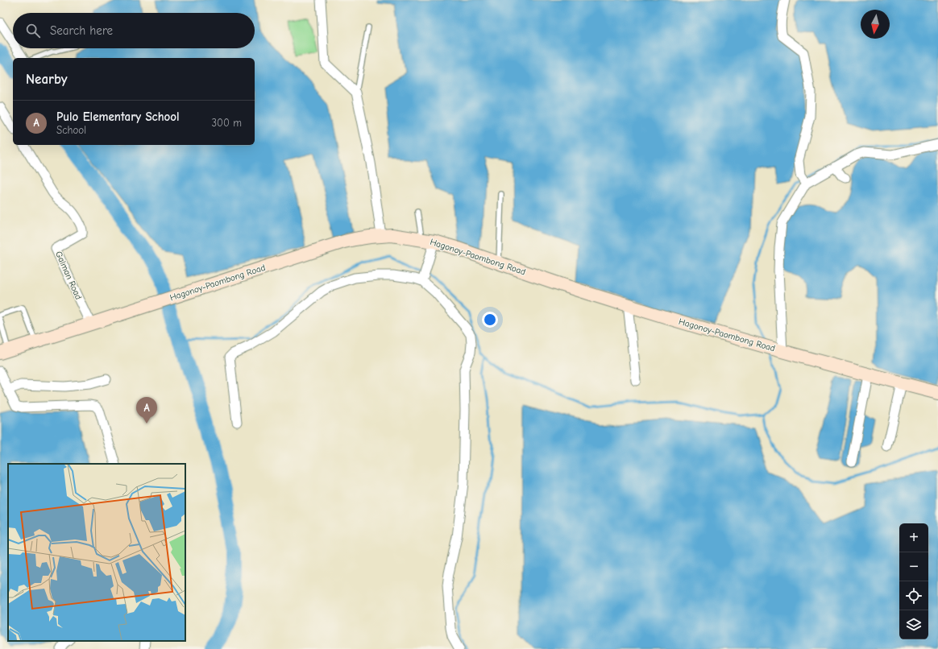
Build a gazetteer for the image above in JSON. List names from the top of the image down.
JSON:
{
  "streets": {
    "main road": ["Hagonoy-Paombong Road"],
    "street": ["Galman Road"]
  },
  "crossings": [
    ["Hagonoy-Paombong Road", "Galman Road"]
  ],
  "north": "bottom",
  "page": {
    "search": "Search here",
    "heading": "Nearby",
    "list": [
      {
        "mark": "A",
        "name": "Pulo Elementary School",
        "note": "School",
        "value": "300 m"
      }
    ],
    "pins": "A",
    "map_buttons": ["+", "−"]
  }
}
